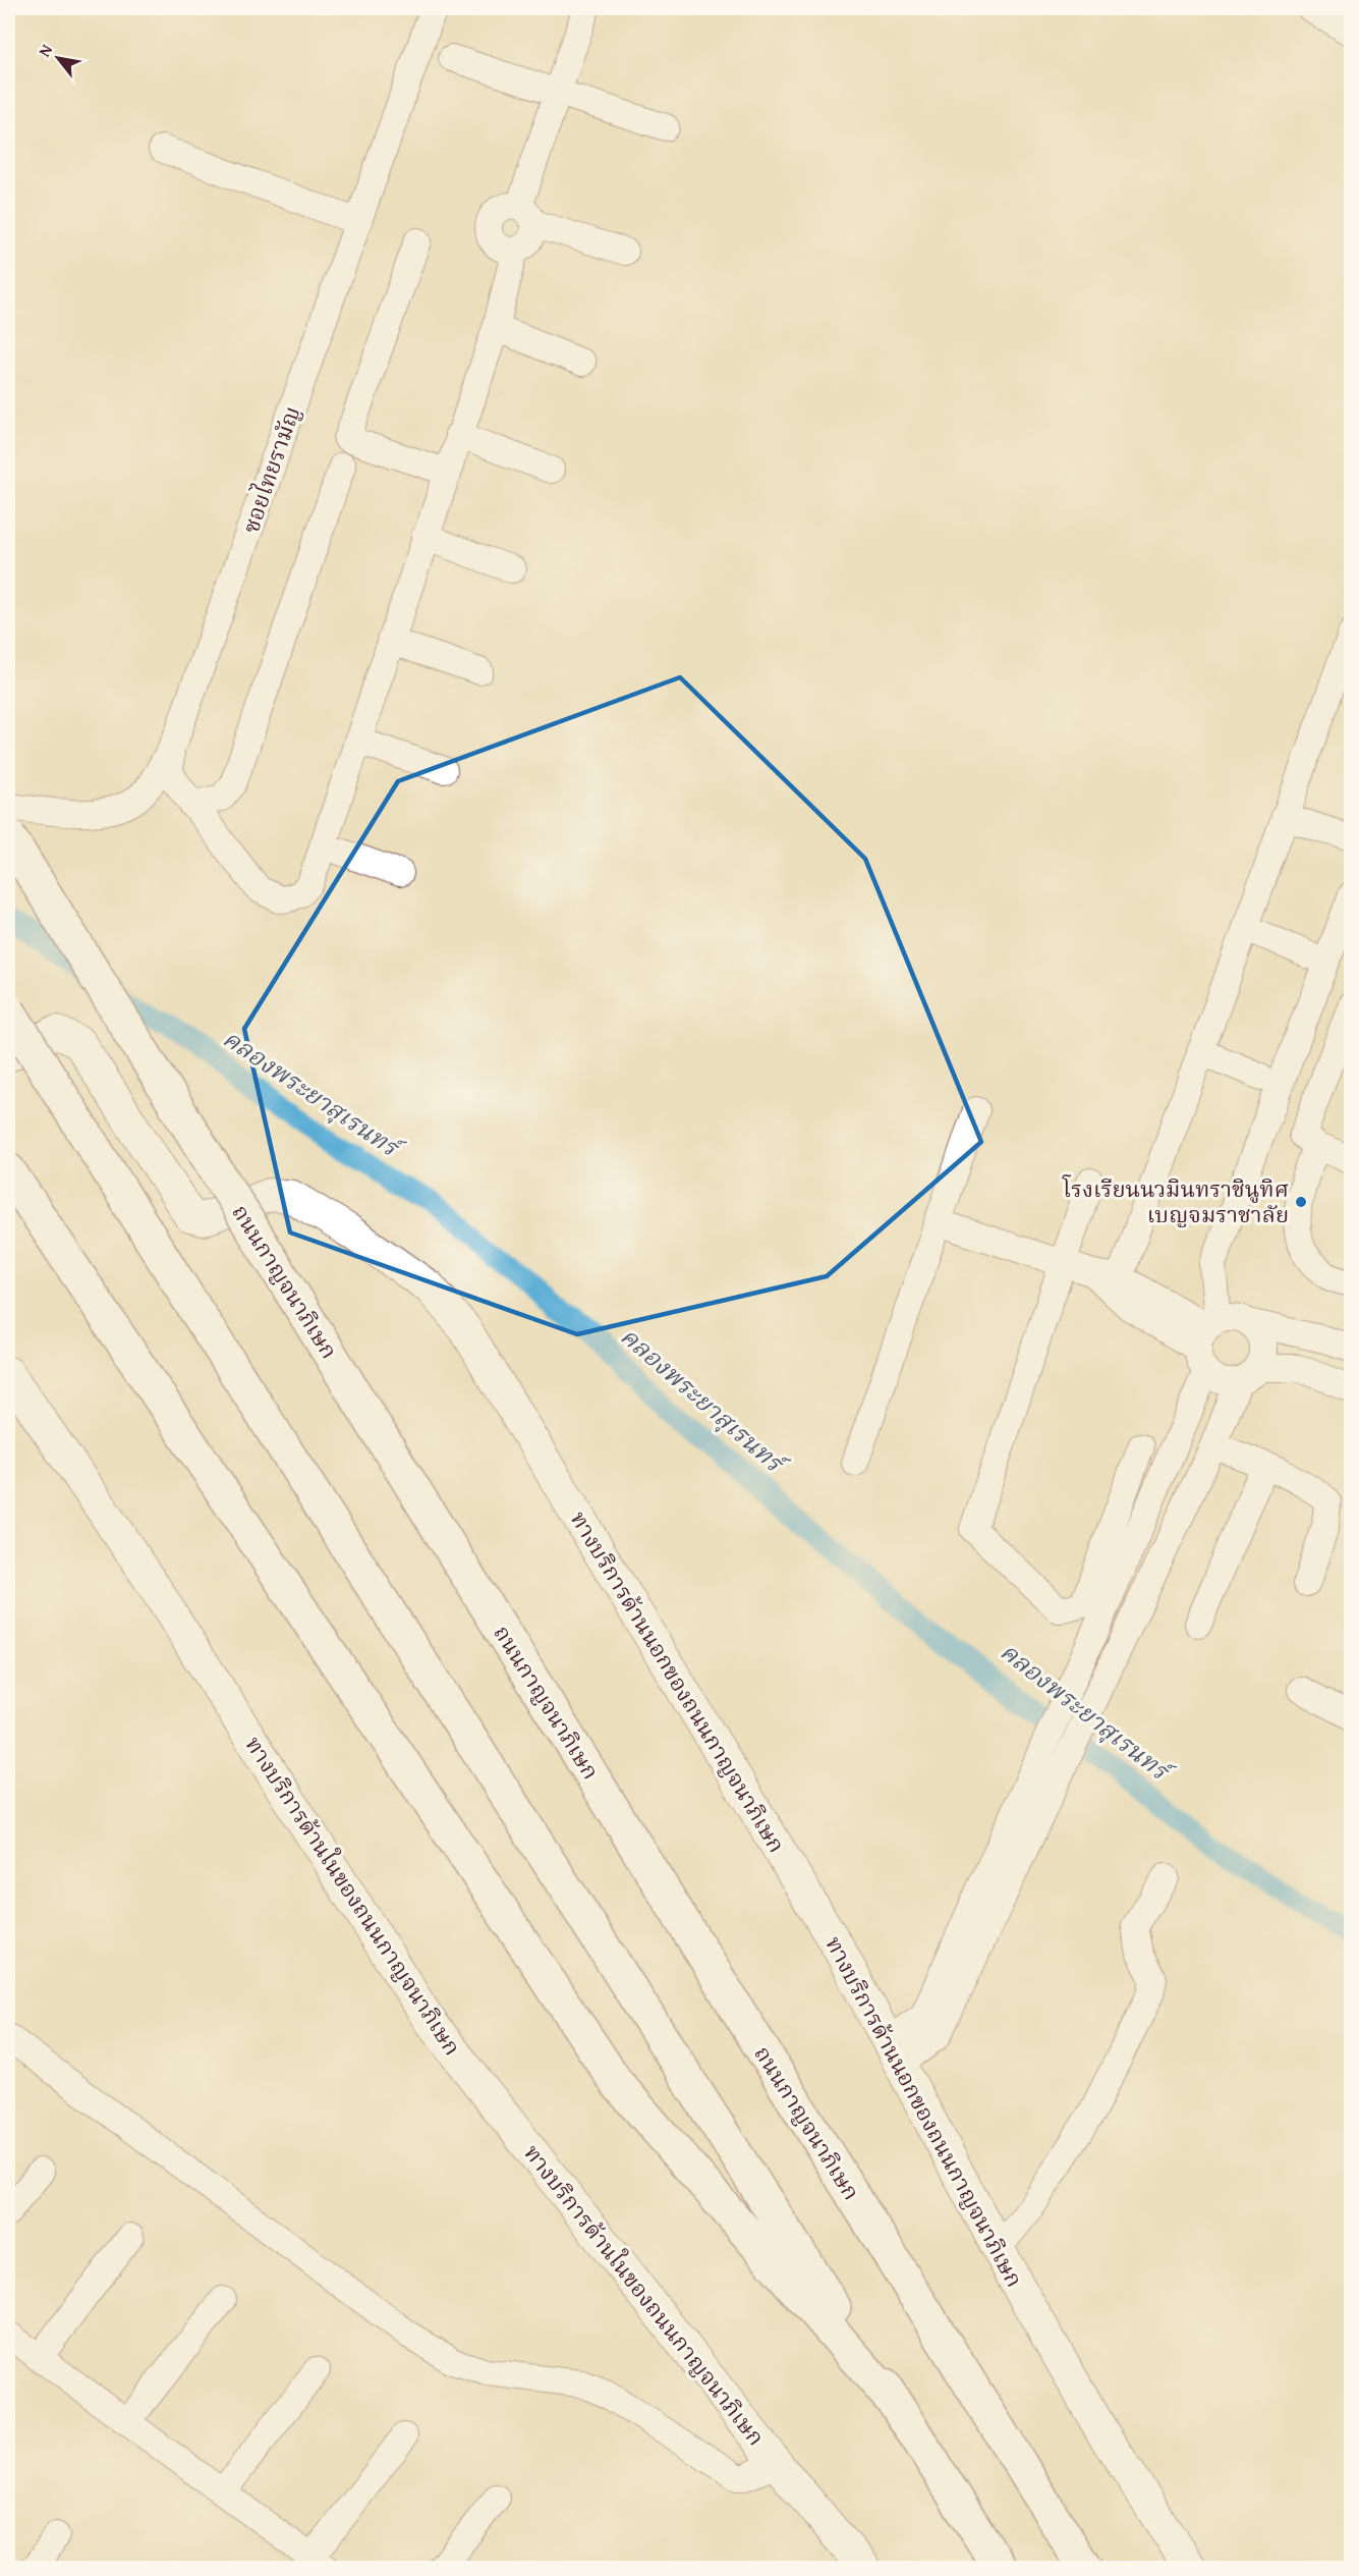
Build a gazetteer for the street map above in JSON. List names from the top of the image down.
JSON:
{
  "streets": {
    "highway": ["ถนนกาญจนาภิเษก"],
    "main road": ["ทางบริการด้านนอกของถนนกาญจนาภิเษก", "ทางบริการด้านในของถนนกาญจนาภิเษก"],
    "street": ["ซอยไทยรามัญ"]
  },
  "water": ["คลองพระยาสุเรนทร์"],
  "places": ["โรงเรียนนวมินทราชินูทิศ เบญจมราชาลัย"],
  "north": "top left"
}
